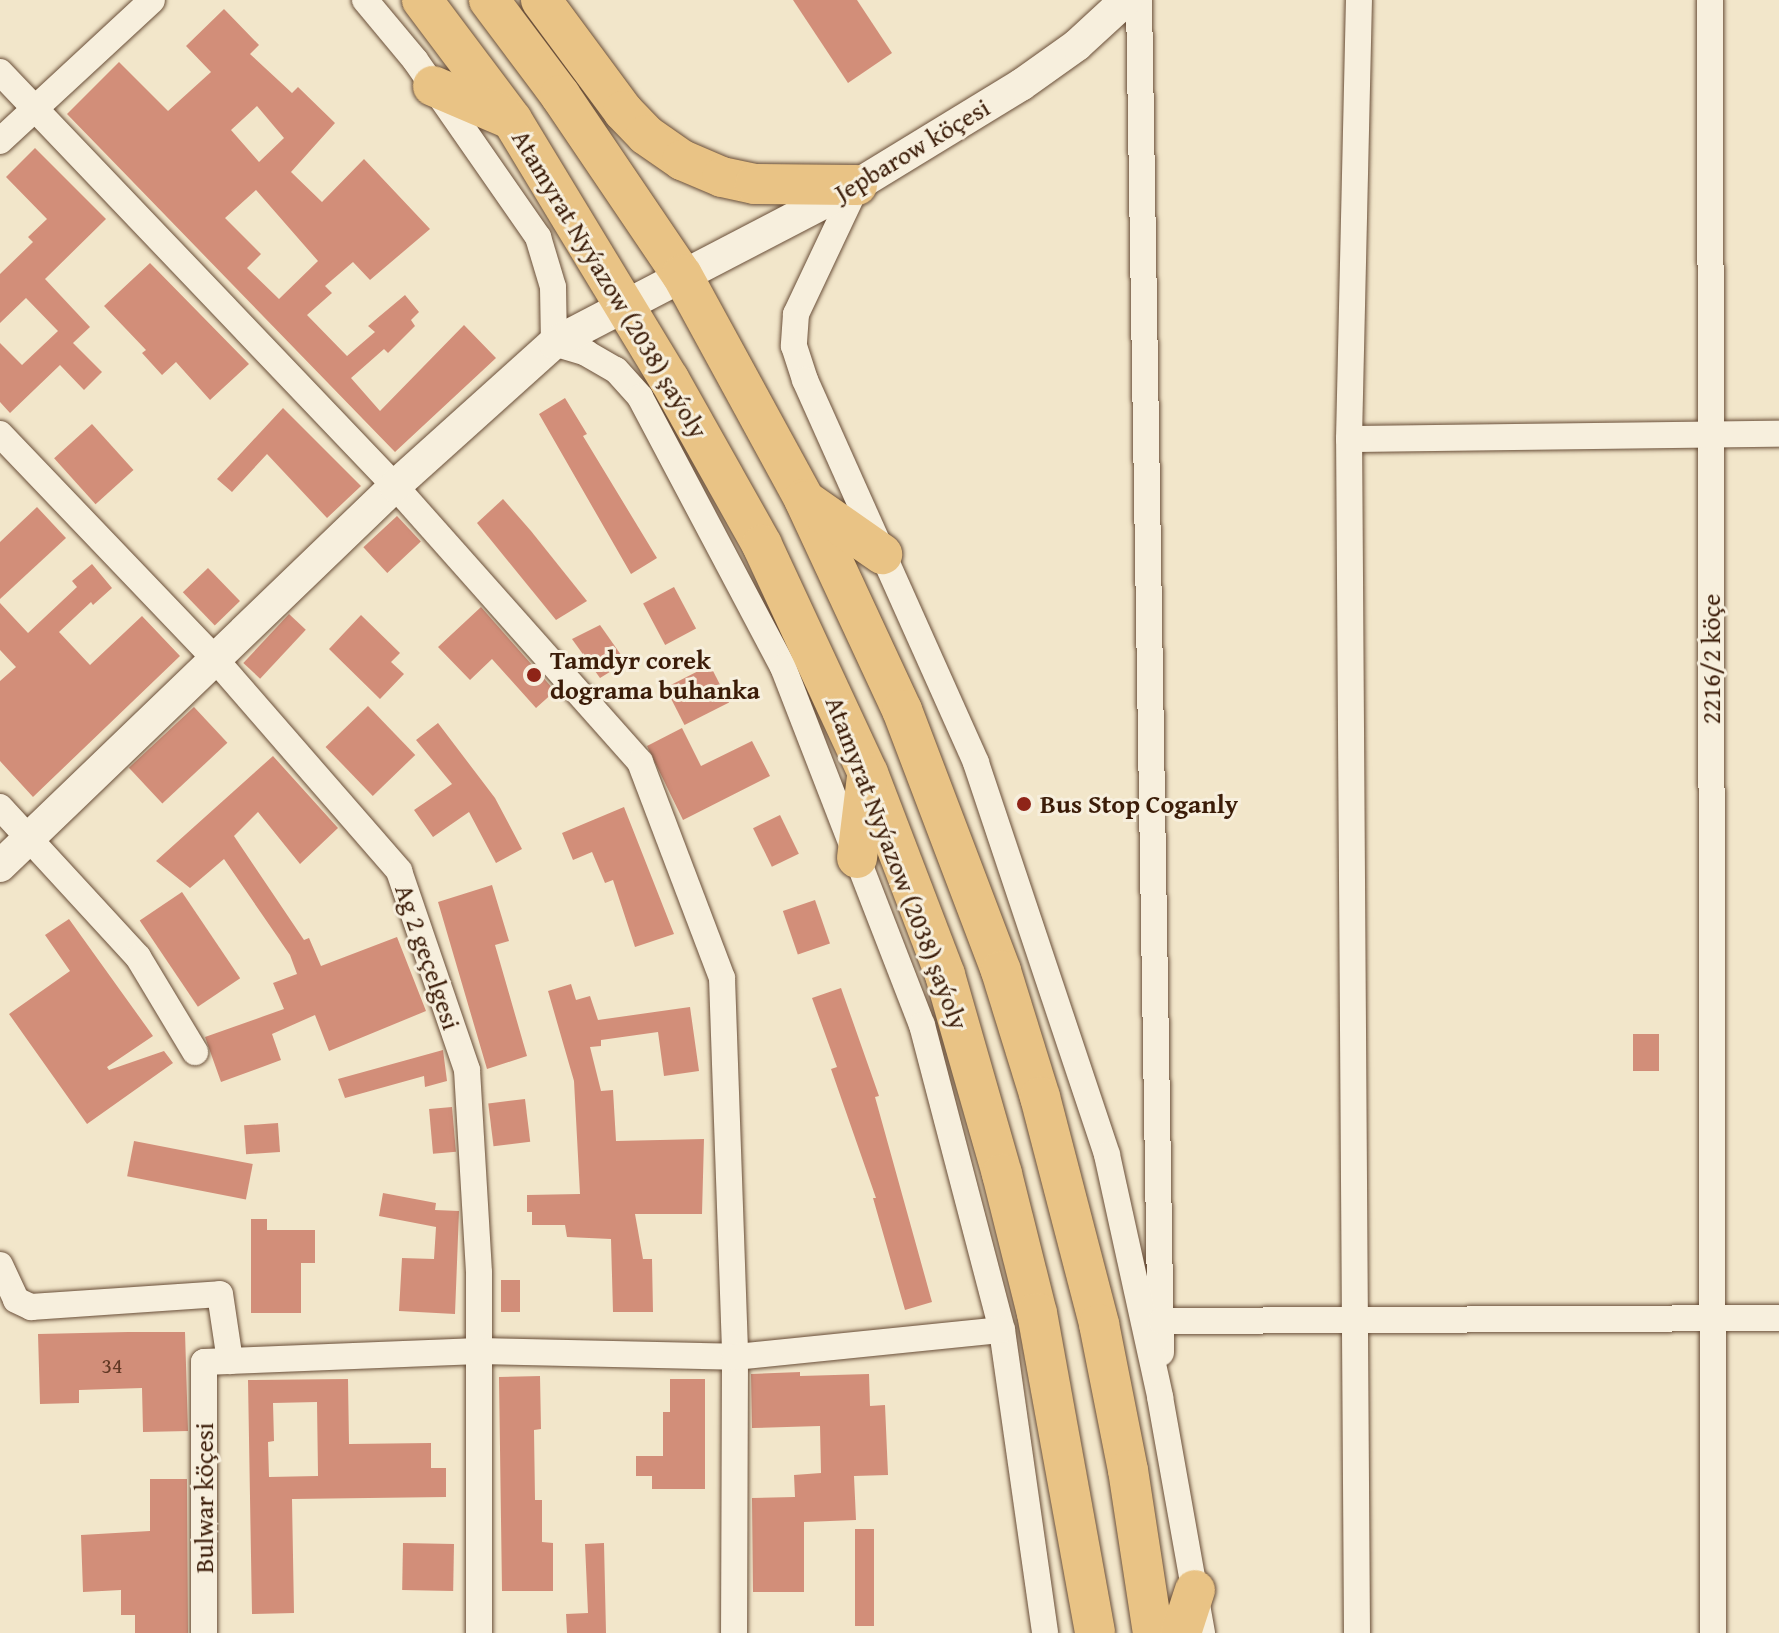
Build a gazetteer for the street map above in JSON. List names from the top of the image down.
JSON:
{
  "streets": {
    "main road": ["Atamyrat Nyýazow (2038) şaýoly"],
    "street": [
      "Jepbarow köçesi",
      "2216/2 köçe",
      "Ag 2 geçelgesi",
      "Bulwar köçesi"
    ]
  },
  "crossings": [
    ["Jepbarow köçesi", "Atamyrat Nyýazow (2038) şaýoly"],
    ["Jepbarow köçesi", "Ag 2 geçelgesi"]
  ],
  "places": ["Tamdyr corek dograma buhanka", "Bus Stop Coganly"],
  "house_numbers": ["34"]
}
